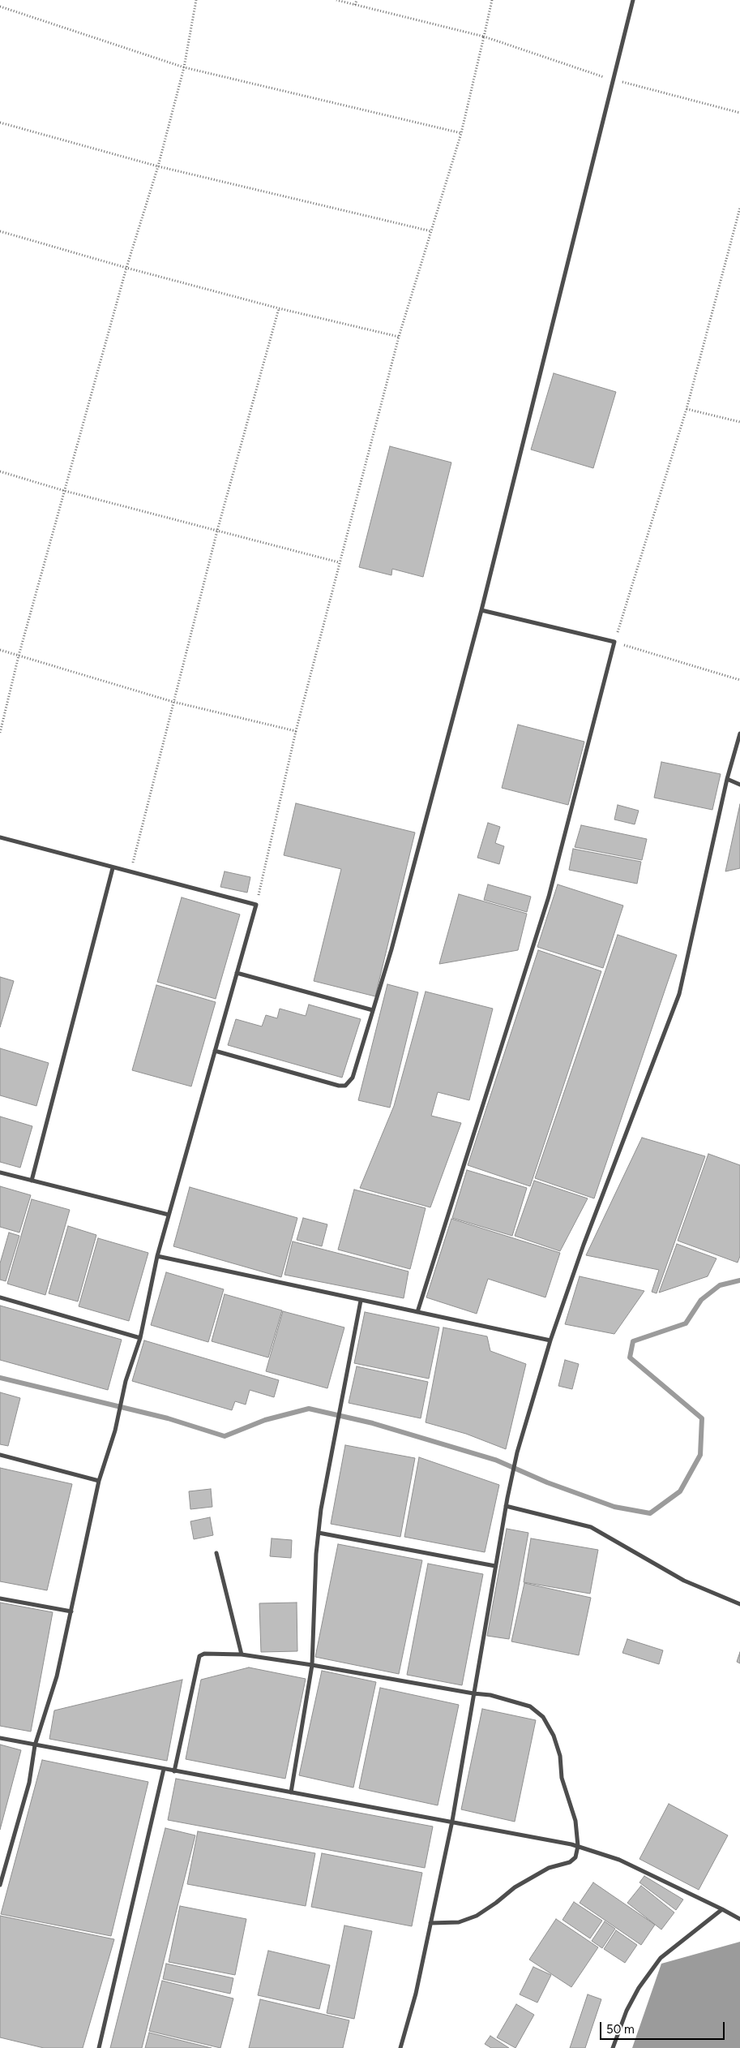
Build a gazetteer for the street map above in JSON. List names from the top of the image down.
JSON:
{
  "scale_bar": "50 m"
}
